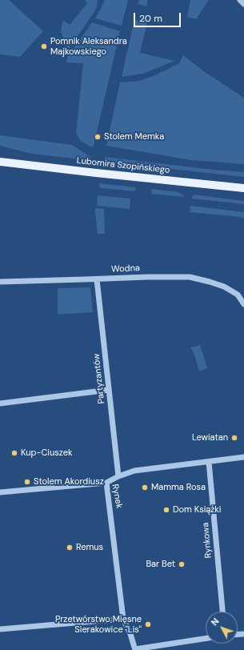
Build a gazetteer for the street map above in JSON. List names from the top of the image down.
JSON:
{
  "streets": {
    "main road": ["Lubomira Szopińskiego"],
    "street": [
      "Wodna",
      "Partyzantów",
      "Rynek",
      "Rynkowa"
    ]
  },
  "crossings": [
    ["Wodna", "Partyzantów"]
  ],
  "places": [
    "Pomnik Aleksandra Majkowskiego",
    "Stolem Memka",
    "Lewiatan",
    "Kup-Ciuszek",
    "Stolem Akordiusz",
    "Mamma Rosa",
    "Dom Książki",
    "Remus",
    "Bar Bet",
    "Przetwórstwo Mięsne Sierakowice \"Lis\""
  ],
  "scale_bar": "20 m",
  "north": "top left"
}
